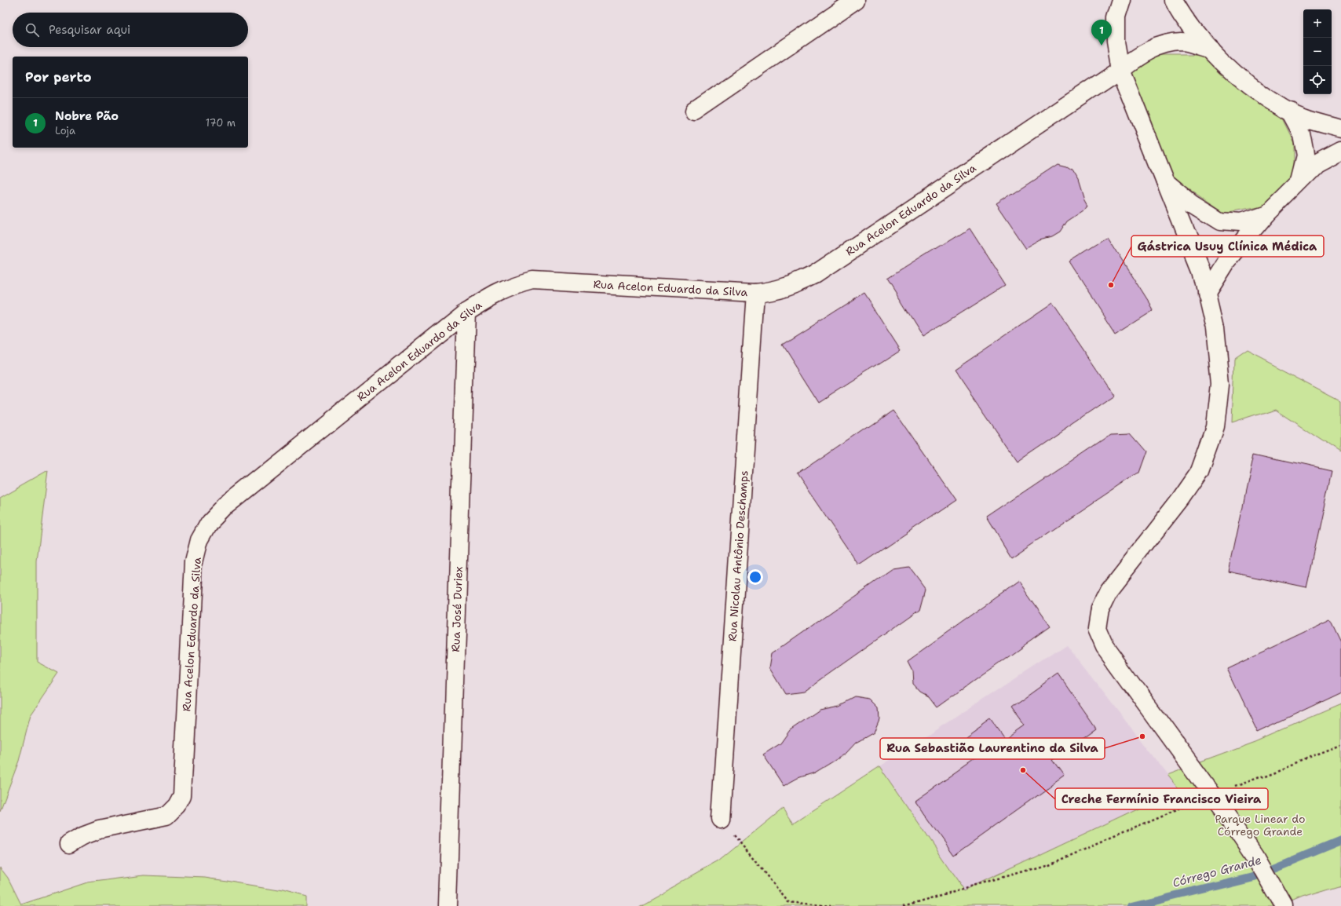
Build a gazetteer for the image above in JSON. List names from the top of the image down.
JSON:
{
  "streets": {
    "street": ["Rua Acelon Eduardo da Silva", "Rua Nicolau Antônio Deschamps", "Rua José Duriex"]
  },
  "crossings": [
    ["Rua Acelon Eduardo da Silva", "Rua Nicolau Antônio Deschamps"],
    ["Rua Acelon Eduardo da Silva", "Rua José Duriex"]
  ],
  "water": ["Córrego Grande"],
  "parks": ["Parque Linear do Córrego Grande"],
  "places": ["Gástrica Usuy Clínica Médica", "Rua Sebastião Laurentino da Silva", "Creche Fermínio Francisco Vieira"],
  "page": {
    "map_buttons": ["+", "−"],
    "search": "Pesquisar aqui",
    "pins": "1",
    "heading": "Por perto",
    "list": [
      {
        "mark": "1",
        "name": "Nobre Pão",
        "note": "Loja",
        "value": "170 m"
      }
    ]
  }
}
